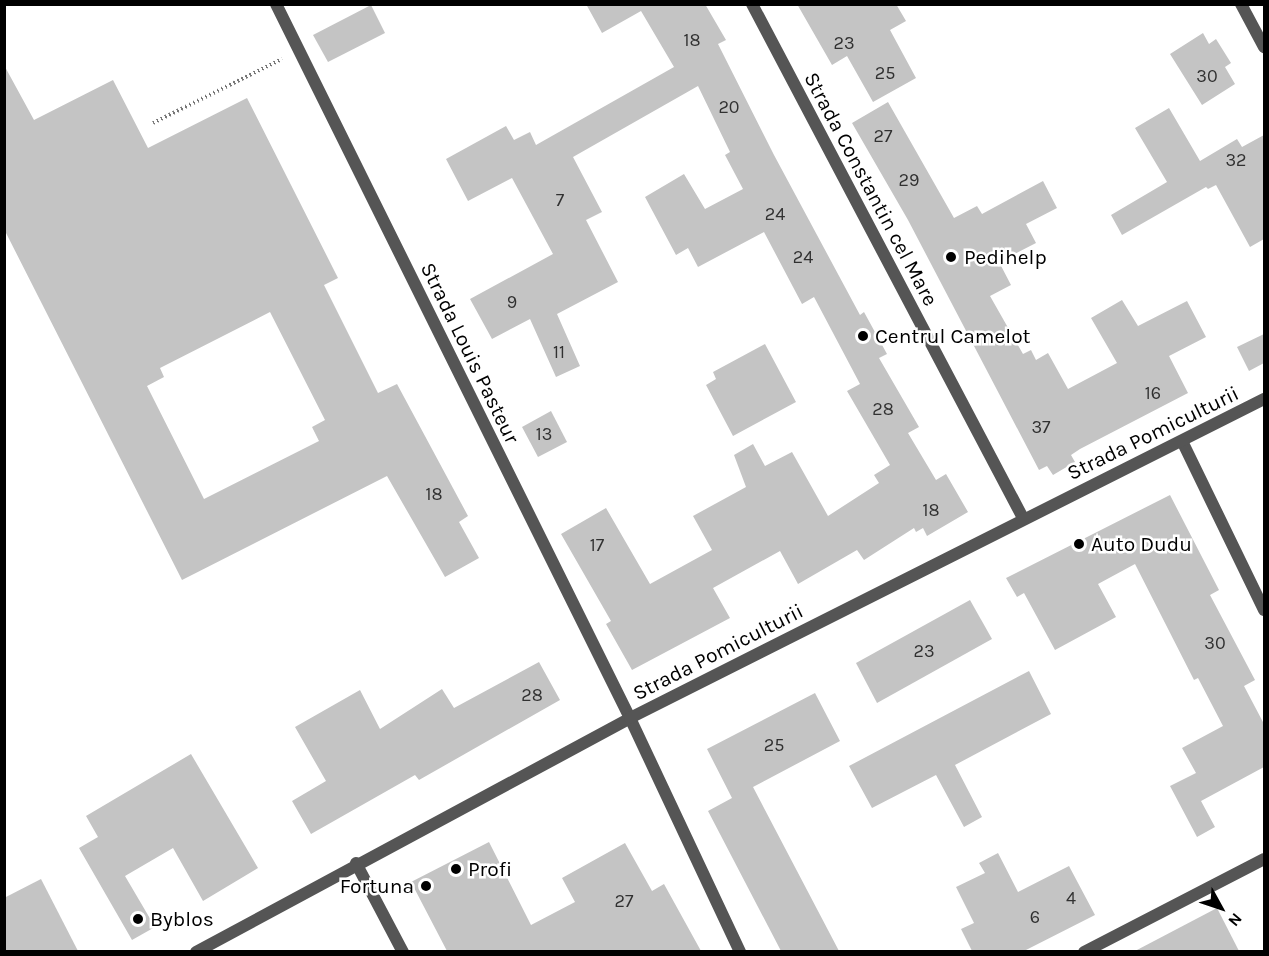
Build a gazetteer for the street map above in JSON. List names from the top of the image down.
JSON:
{
  "streets": {
    "street": ["Strada Constantin cel Mare", "Strada Louis Pasteur", "Strada Pomiculturii"]
  },
  "crossings": [
    ["Strada Constantin cel Mare", "Strada Pomiculturii"],
    ["Strada Louis Pasteur", "Strada Pomiculturii"]
  ],
  "places": [
    "Pedihelp",
    "Centrul Camelot",
    "Auto Dudu",
    "Profi",
    "Fortuna",
    "Byblos"
  ],
  "house_numbers": [
    "18",
    "23",
    "25",
    "30",
    "20",
    "27",
    "32",
    "29",
    "7",
    "24",
    "24",
    "9",
    "11",
    "16",
    "28",
    "37",
    "13",
    "18",
    "18",
    "17",
    "30",
    "23",
    "28",
    "25",
    "4",
    "27",
    "6"
  ],
  "north": "bottom right"
}
